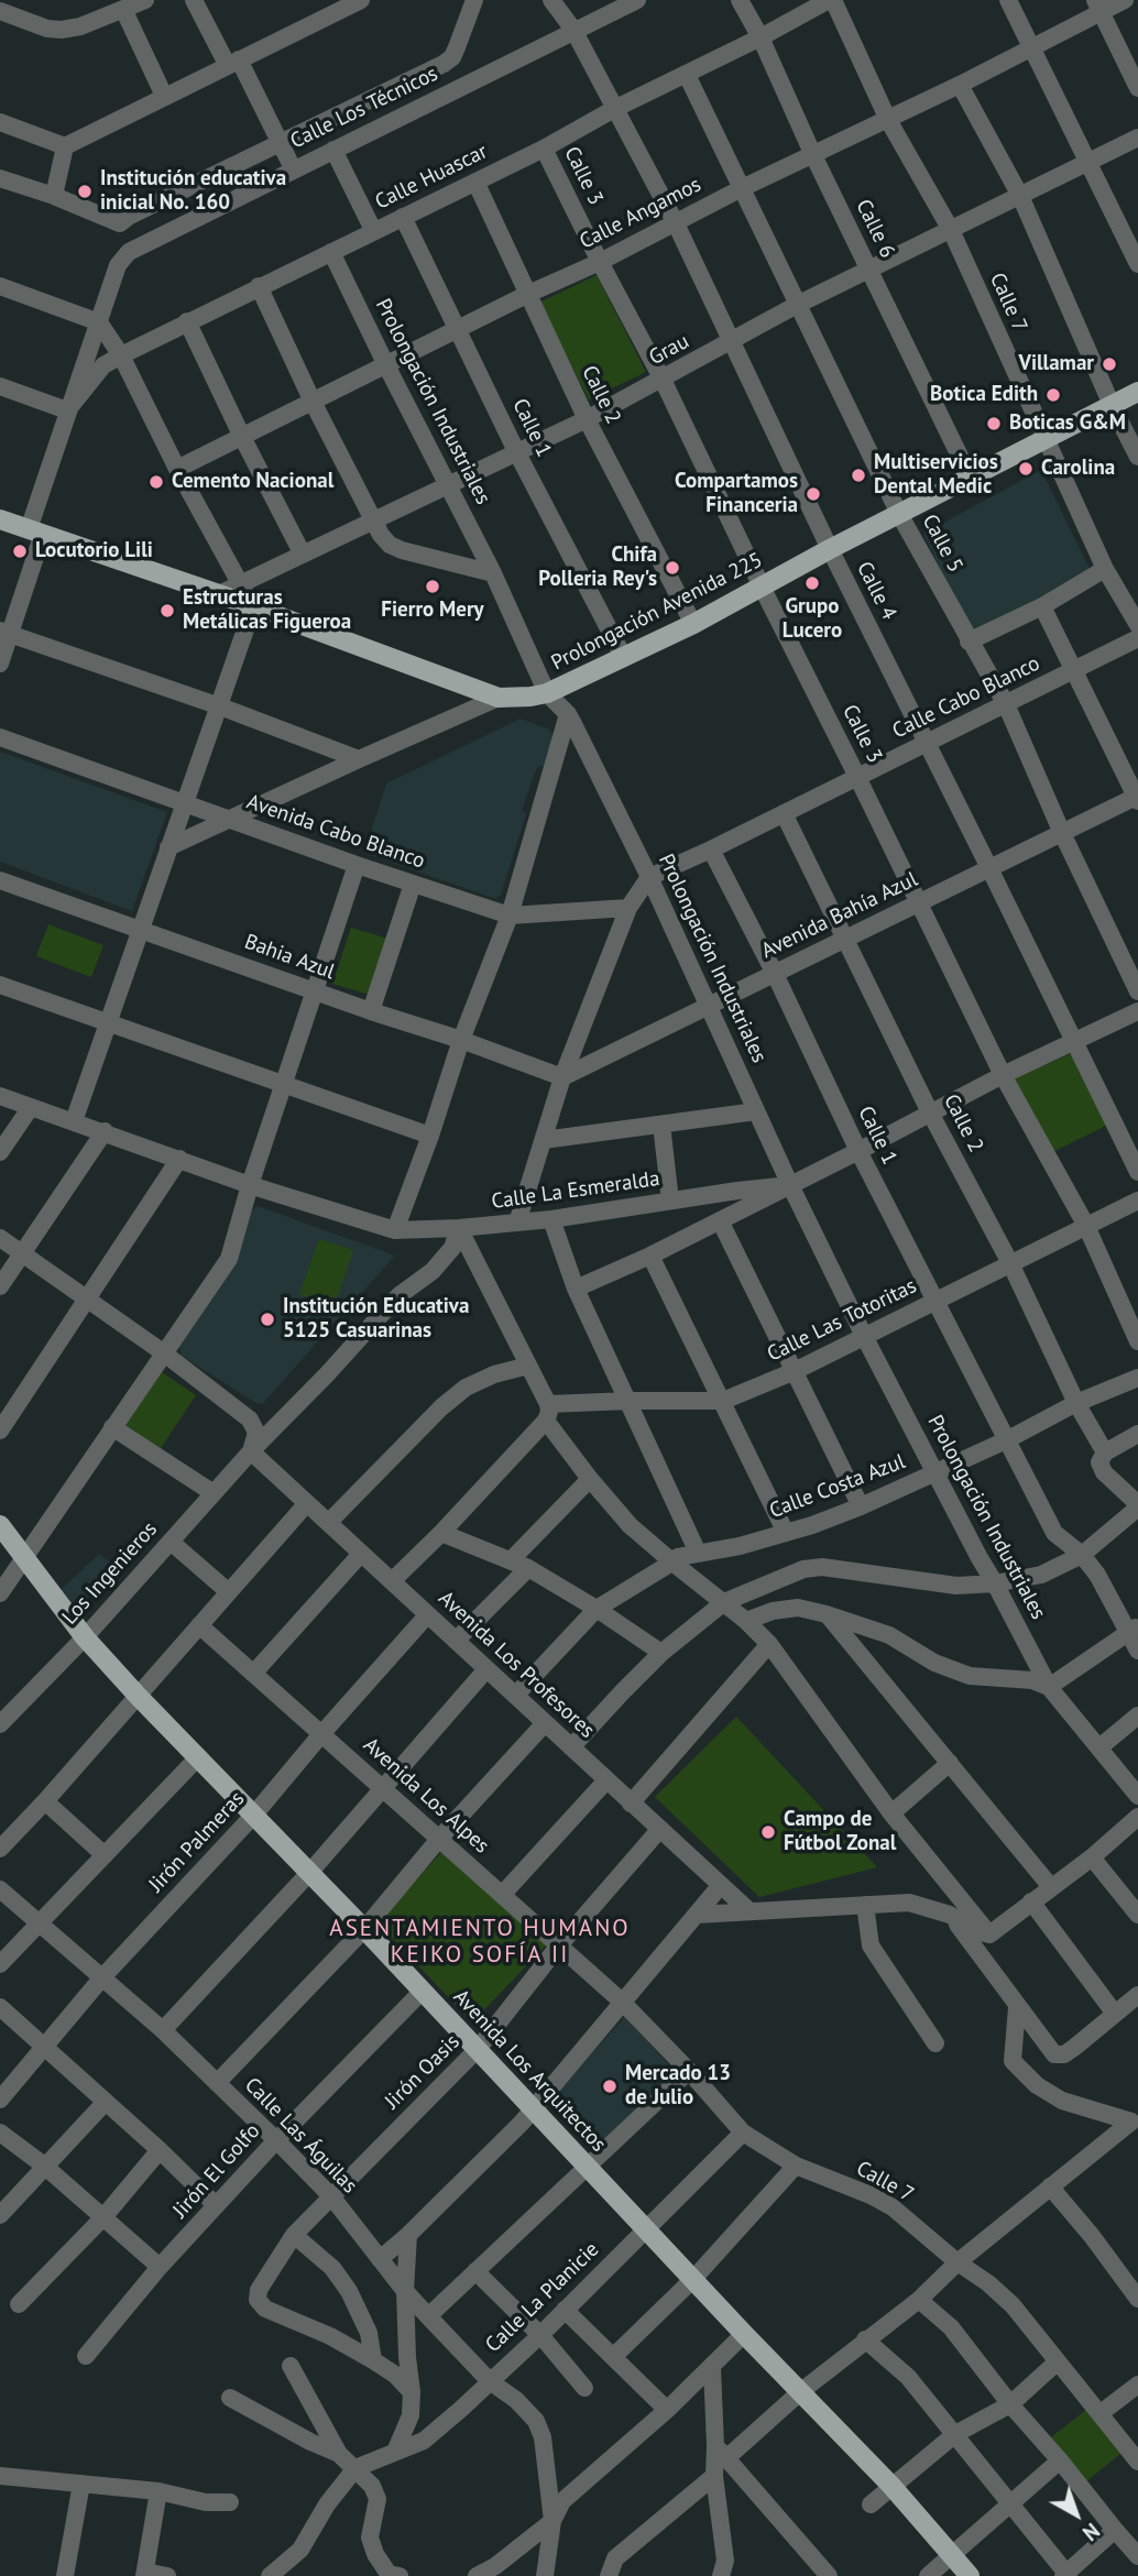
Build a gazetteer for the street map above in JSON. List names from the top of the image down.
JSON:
{
  "streets": {
    "main road": ["Prolongación Avenida 225", "Avenida Los Arquitectos"],
    "street": [
      "Calle Los Técnicos",
      "Calle 3",
      "Calle Huascar",
      "Calle Angamos",
      "Calle 6",
      "Calle 7",
      "Grau",
      "Calle 2",
      "Prolongación Industriales",
      "Calle 1",
      "Calle 5",
      "Calle 4",
      "Calle Cabo Blanco",
      "Avenida Cabo Blanco",
      "Avenida Bahía Azul",
      "Bahia Azul",
      "Calle La Esmeralda",
      "Calle Las Totoritas",
      "Calle Costa Azul",
      "Los Ingenieros",
      "Avenida Los Profesores",
      "Avenida Los Alpes",
      "Jirón Palmeras",
      "Jirón Oasis",
      "Calle Las Águilas",
      "Jirón El Golfo",
      "Calle La Planicie"
    ]
  },
  "crossings": [
    ["Calle Los Técnicos", "Calle 4"],
    ["Calle 3", "Calle Huascar"],
    ["Calle 3", "Calle Angamos"],
    ["Calle 3", "Grau"],
    ["Calle 3", "Prolongación Avenida 225"],
    ["Calle 3", "Calle Cabo Blanco"],
    ["Calle 3", "Avenida Bahía Azul"],
    ["Calle 3", "Calle La Esmeralda"],
    ["Calle 3", "Calle Las Totoritas"],
    ["Calle Huascar", "Calle 6"],
    ["Calle Huascar", "Calle 7"],
    ["Calle Huascar", "Calle 2"],
    ["Calle Huascar", "Prolongación Industriales"],
    ["Calle Huascar", "Calle 1"],
    ["Calle Huascar", "Calle 5"],
    ["Calle Huascar", "Calle 4"],
    ["Calle Angamos", "Calle 6"],
    ["Calle Angamos", "Calle 7"],
    ["Calle Angamos", "Calle 2"],
    ["Calle Angamos", "Prolongación Industriales"],
    ["Calle Angamos", "Calle 1"],
    ["Calle Angamos", "Calle 5"],
    ["Calle Angamos", "Calle 4"],
    ["Calle 6", "Grau"],
    ["Calle 6", "Prolongación Avenida 225"],
    ["Calle 7", "Grau"],
    ["Calle 7", "Prolongación Avenida 225"],
    ["Calle 7", "Avenida Los Alpes"],
    ["Calle 7", "Calle La Planicie"],
    ["Grau", "Calle 2"],
    ["Grau", "Prolongación Industriales"],
    ["Grau", "Calle 1"],
    ["Grau", "Calle 5"],
    ["Grau", "Calle 4"],
    ["Grau", "Prolongación Avenida 225"],
    ["Calle 2", "Prolongación Avenida 225"],
    ["Calle 2", "Calle Cabo Blanco"],
    ["Calle 2", "Avenida Bahía Azul"],
    ["Calle 2", "Calle La Esmeralda"],
    ["Calle 2", "Calle Las Totoritas"],
    ["Calle 2", "Calle Costa Azul"],
    ["Prolongación Industriales", "Prolongación Avenida 225"],
    ["Prolongación Industriales", "Calle Cabo Blanco"],
    ["Prolongación Industriales", "Avenida Bahía Azul"],
    ["Prolongación Industriales", "Calle La Esmeralda"],
    ["Prolongación Industriales", "Calle Las Totoritas"],
    ["Prolongación Industriales", "Calle Costa Azul"],
    ["Calle 1", "Prolongación Avenida 225"],
    ["Calle 1", "Calle Cabo Blanco"],
    ["Calle 1", "Avenida Bahía Azul"],
    ["Calle 1", "Calle La Esmeralda"],
    ["Calle 1", "Calle Las Totoritas"],
    ["Calle 1", "Calle Costa Azul"],
    ["Calle 5", "Prolongación Avenida 225"],
    ["Calle 5", "Calle Cabo Blanco"],
    ["Calle 5", "Avenida Bahía Azul"],
    ["Calle 4", "Prolongación Avenida 225"],
    ["Calle 4", "Calle Cabo Blanco"],
    ["Calle 4", "Avenida Bahía Azul"],
    ["Calle 4", "Calle La Esmeralda"],
    ["Avenida Bahía Azul", "Bahia Azul"],
    ["Calle La Esmeralda", "Los Ingenieros"],
    ["Calle Costa Azul", "Avenida Los Profesores"],
    ["Los Ingenieros", "Avenida Los Profesores"],
    ["Los Ingenieros", "Avenida Los Arquitectos"],
    ["Avenida Los Profesores", "Jirón Palmeras"],
    ["Avenida Los Profesores", "Jirón Oasis"],
    ["Avenida Los Alpes", "Jirón Palmeras"],
    ["Avenida Los Alpes", "Jirón Oasis"],
    ["Jirón Palmeras", "Avenida Los Arquitectos"],
    ["Jirón Palmeras", "Calle Las Águilas"],
    ["Avenida Los Arquitectos", "Jirón Oasis"],
    ["Avenida Los Arquitectos", "Jirón El Golfo"],
    ["Avenida Los Arquitectos", "Calle La Planicie"],
    ["Jirón Oasis", "Calle Las Águilas"],
    ["Calle Las Águilas", "Jirón El Golfo"],
    ["Calle Las Águilas", "Calle La Planicie"]
  ],
  "districts": ["ASENTAMIENTO HUMANO KEIKO SOFÍA II"],
  "places": [
    "Institución educativa inicial No. 160",
    "Villamar",
    "Botica Edith",
    "Boticas G&M",
    "Carolina",
    "Multiservicios Dental Medic",
    "Cemento Nacional",
    "Compartamos Financeria",
    "Locutorio Lili",
    "Chifa Polleria Rey's",
    "Grupo Lucero",
    "Fierro Mery",
    "Estructuras Metálicas Figueroa",
    "Institución Educativa 5125 Casuarinas",
    "Campo de Fútbol Zonal",
    "Mercado 13 de Julio"
  ],
  "north": "bottom right"
}
